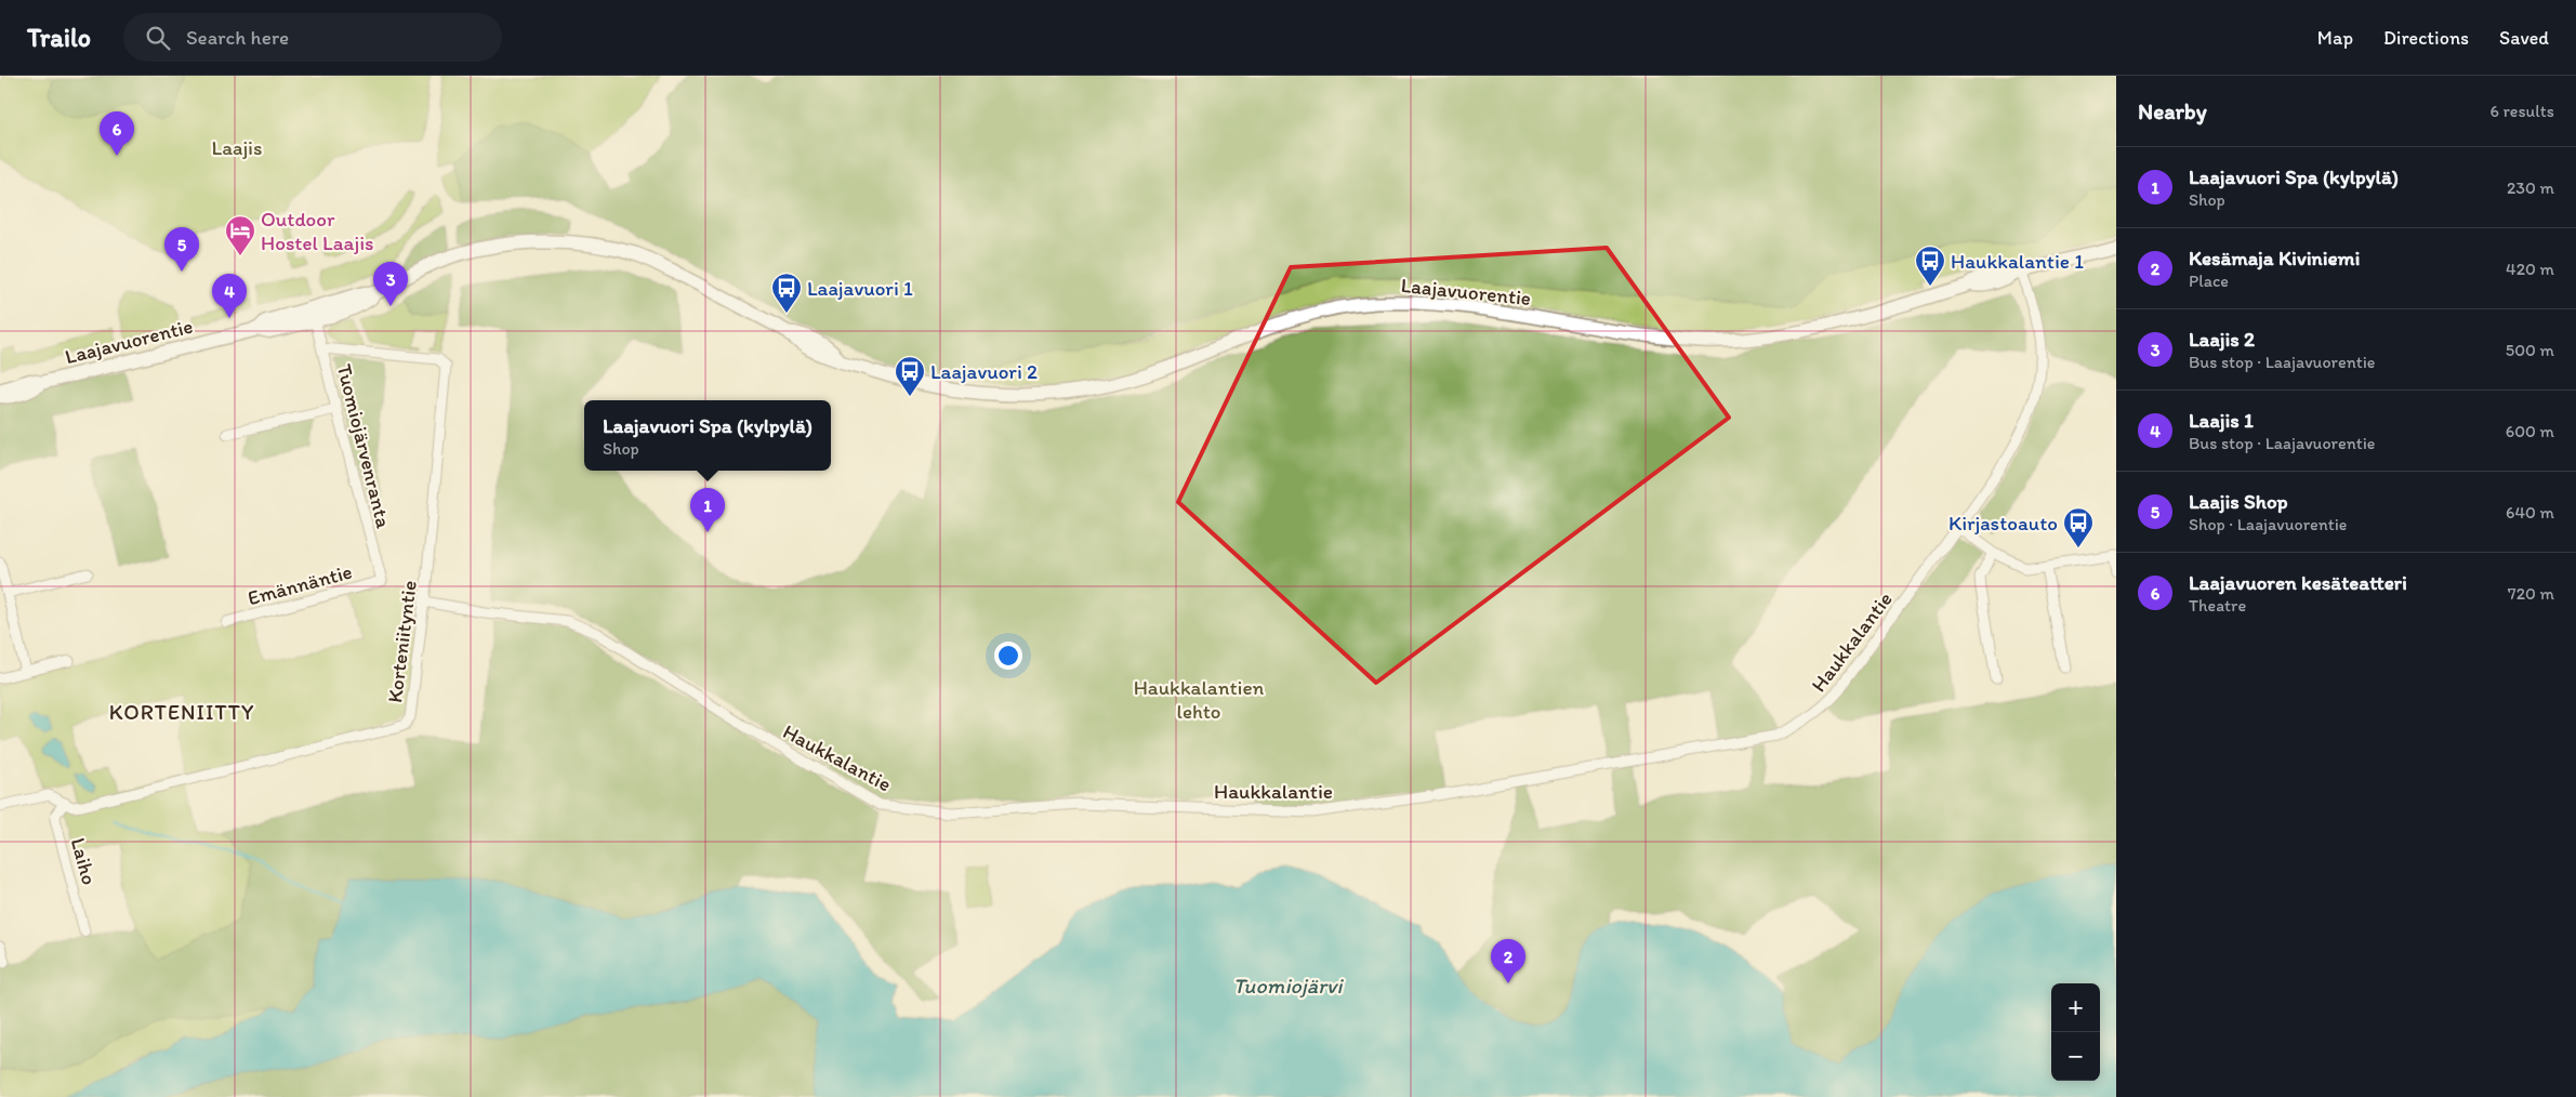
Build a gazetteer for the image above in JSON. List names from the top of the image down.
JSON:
{
  "streets": {
    "main road": ["Laajavuorentie"],
    "street": [
      "Tuomiojärvenranta",
      "Emännäntie",
      "Korteniityntie",
      "Haukkalantie",
      "Laiho"
    ]
  },
  "crossings": [
    ["Laajavuorentie", "Tuomiojärvenranta"],
    ["Laajavuorentie", "Haukkalantie"],
    ["Tuomiojärvenranta", "Emännäntie"],
    ["Tuomiojärvenranta", "Korteniityntie"],
    ["Korteniityntie", "Haukkalantie"],
    ["Korteniityntie", "Laiho"]
  ],
  "districts": ["KORTENIITTY"],
  "water": ["Tuomiojärvi"],
  "parks": ["Laajis", "Haukkalantien lehto"],
  "places": {
    "hotel": ["Outdoor Hostel Laajis"],
    "bus stop": [
      "Haukkalantie 1",
      "Laajavuori 1",
      "Laajavuori 2",
      "Kirjastoauto"
    ]
  },
  "page": {
    "header": "Trailo",
    "search": "Search here",
    "nav": ["Map", "Directions", "Saved"],
    "heading": ["Nearby", "6 results"],
    "pins": [
      "6",
      "5",
      "3",
      "4",
      "1",
      "2"
    ],
    "list": [
      {
        "mark": "1",
        "name": "Laajavuori Spa (kylpylä)",
        "note": "Shop",
        "value": "230 m"
      },
      {
        "mark": "2",
        "name": "Kesämaja Kiviniemi",
        "note": "Place",
        "value": "420 m"
      },
      {
        "mark": "3",
        "name": "Laajis 2",
        "note": "Bus stop · Laajavuorentie",
        "value": "500 m"
      },
      {
        "mark": "4",
        "name": "Laajis 1",
        "note": "Bus stop · Laajavuorentie",
        "value": "600 m"
      },
      {
        "mark": "5",
        "name": "Laajis Shop",
        "note": "Shop · Laajavuorentie",
        "value": "640 m"
      },
      {
        "mark": "6",
        "name": "Laajavuoren kesäteatteri",
        "note": "Theatre",
        "value": "720 m"
      }
    ],
    "popup": ["Laajavuori Spa (kylpylä)", "Shop"],
    "map_buttons": ["+", "−"]
  }
}
